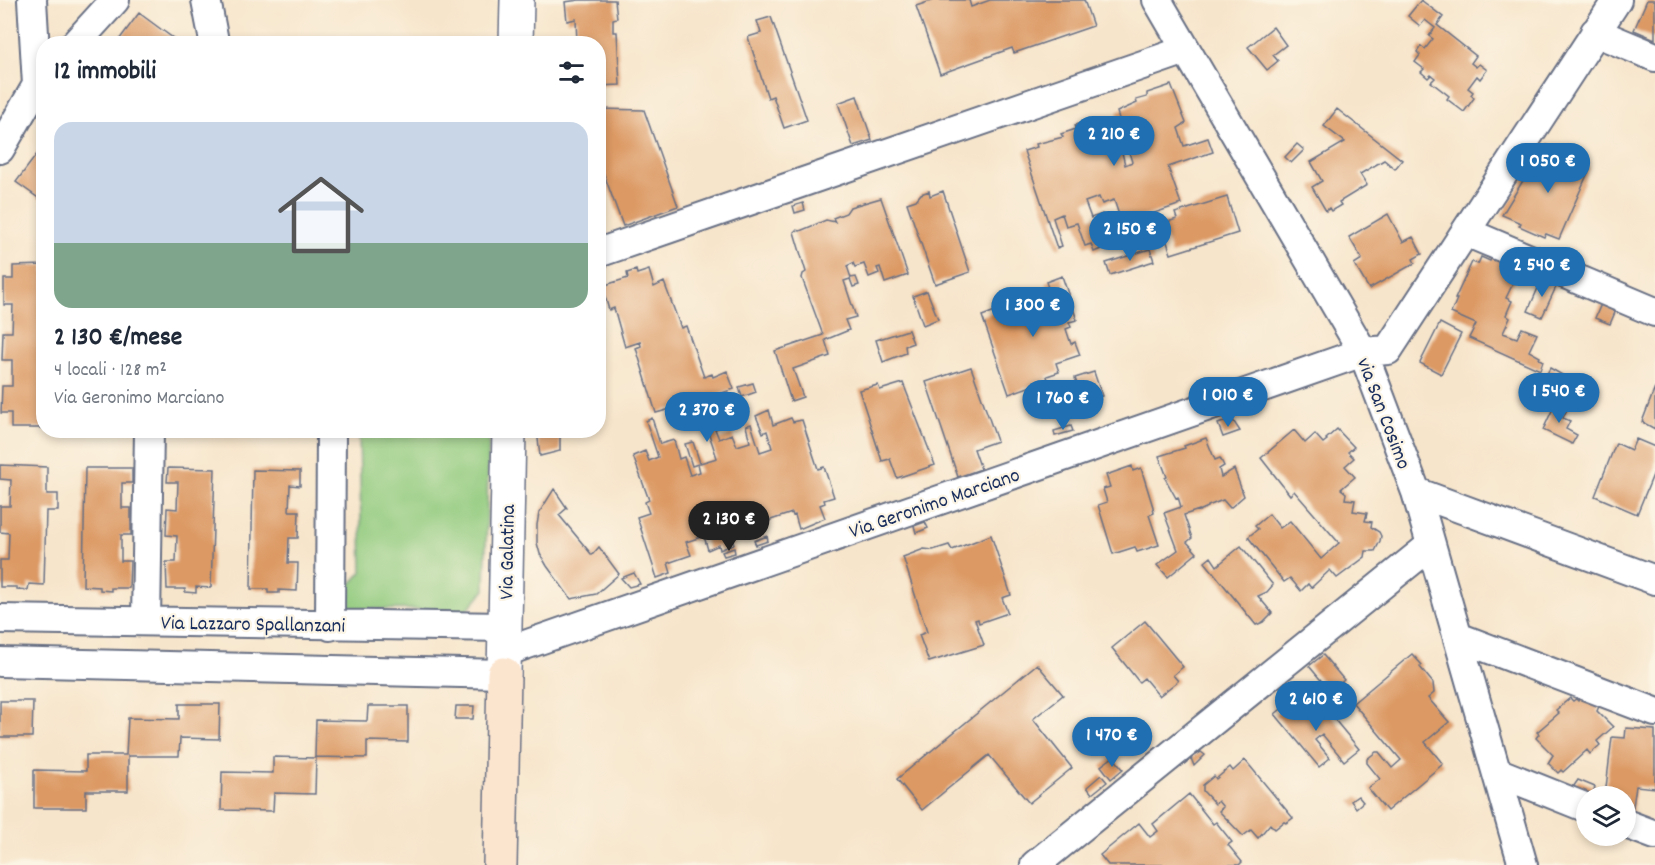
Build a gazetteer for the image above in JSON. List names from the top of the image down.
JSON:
{
  "streets": {
    "street": [
      "via San Cosimo",
      "Via Geronimo Marciano",
      "Via Galatina",
      "Via Lazzaro Spallanzani"
    ]
  },
  "crossings": [
    ["via San Cosimo", "Via Geronimo Marciano"],
    ["Via Geronimo Marciano", "Via Galatina"],
    ["Via Geronimo Marciano", "Via Lazzaro Spallanzani"],
    ["Via Galatina", "Via Lazzaro Spallanzani"]
  ],
  "page": {
    "heading": "12 immobili",
    "list": [
      {
        "name": "2 130 €/mese",
        "note": "4 locali · 128 m² · Via Geronimo Marciano"
      }
    ],
    "price": [
      "2 210 €",
      "1 050 €",
      "2 150 €",
      "2 540 €",
      "1 300 €",
      "1 540 €",
      "1 010 €",
      "1 760 €",
      "2 370 €",
      "2 130 €",
      "2 610 €",
      "1 470 €"
    ]
  }
}
